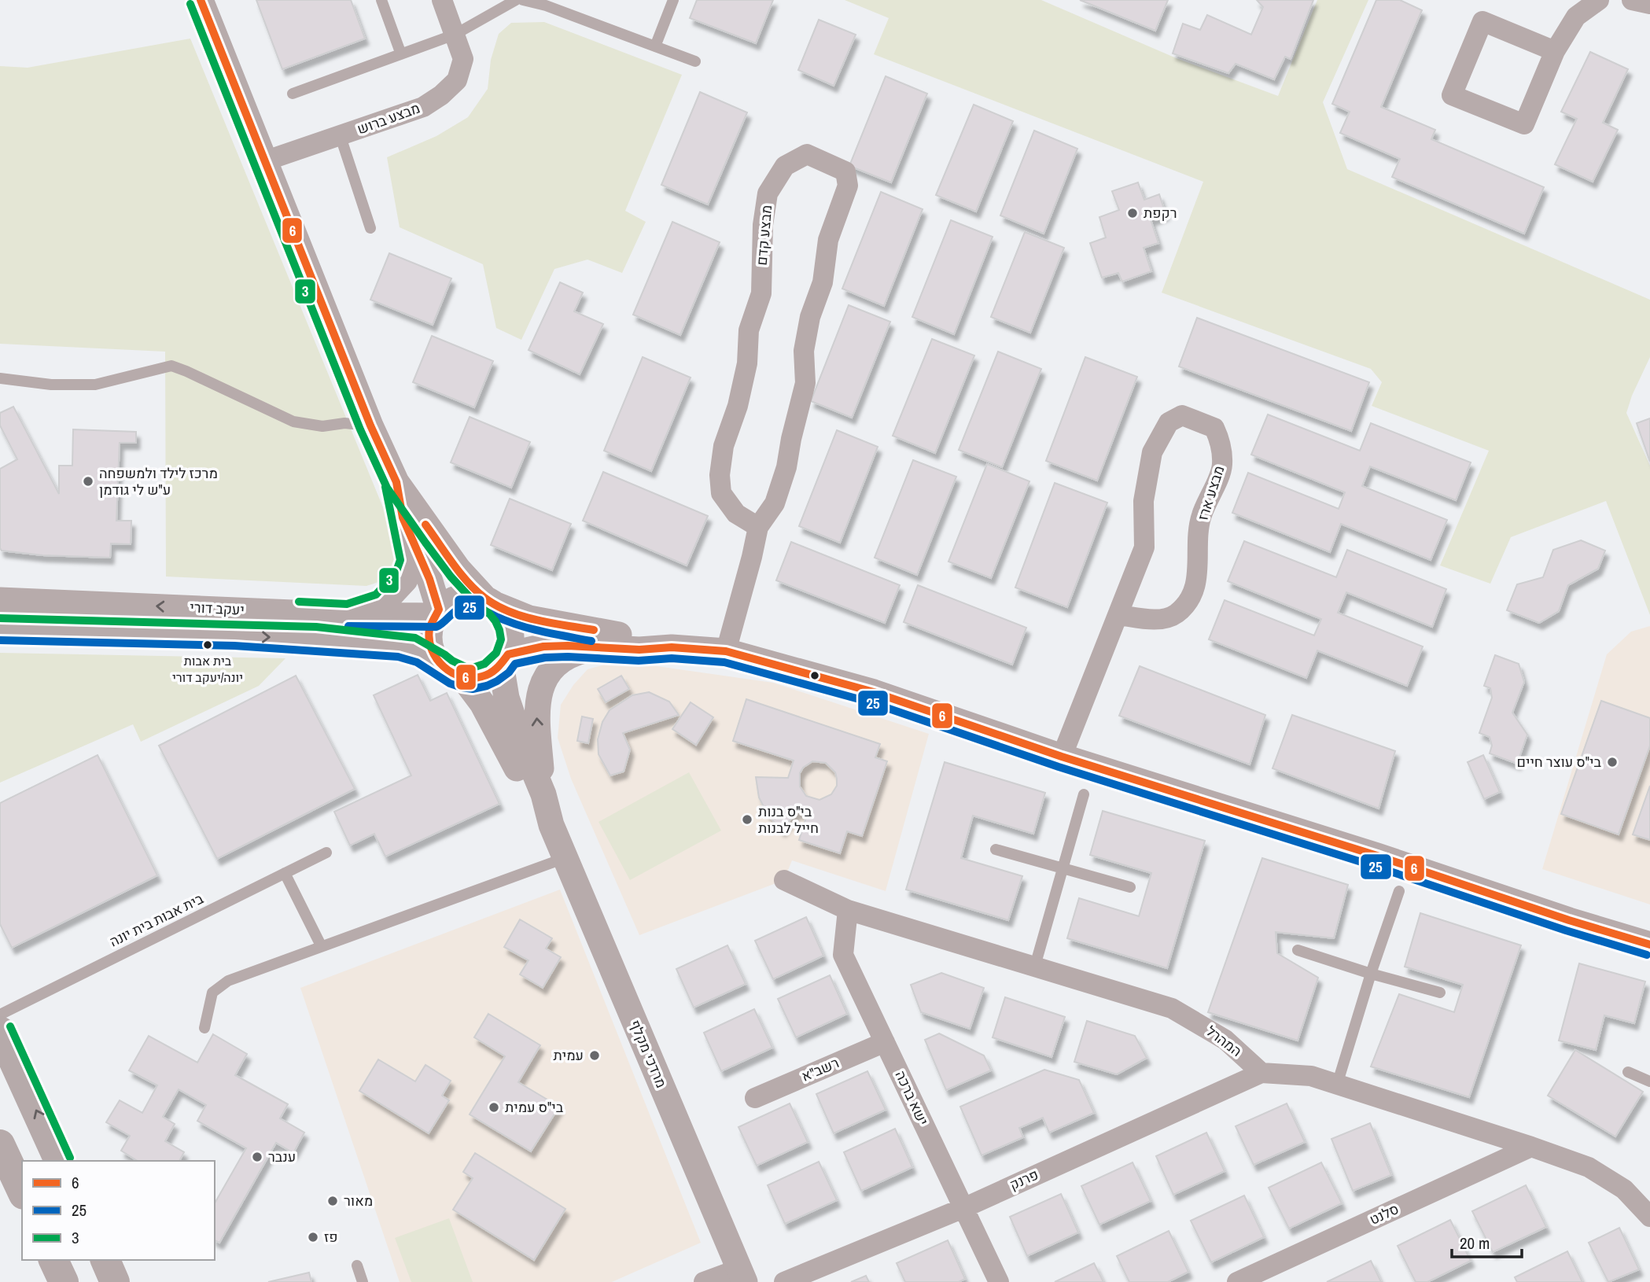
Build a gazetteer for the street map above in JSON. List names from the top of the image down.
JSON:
{
  "streets": {
    "street": [
      "מבצע ברוש",
      "מבצע קדם",
      "מבצע ארז",
      "יעקב דורי",
      "המהרל",
      "מרדכי מקלף",
      "רשב\"א",
      "ישא ברכה",
      "פרנק",
      "סלנט"
    ],
    "lane": ["בית אבות בית יונה"]
  },
  "crossings": [
    ["יעקב דורי", "מרדכי מקלף"],
    ["המהרל", "ישא ברכה"],
    ["המהרל", "פרנק"],
    ["רשב\"א", "ישא ברכה"],
    ["ישא ברכה", "פרנק"]
  ],
  "places": [
    "רקפת",
    "מרכז לילד ולמשפחה ע\"ש לי גודמן",
    "בית אבות יונה/יעקב דורי",
    "בי\"ס עוצר חיים",
    "בי\"ס בנות חייל לבנות",
    "עמית",
    "בי\"ס עמית",
    "ענבר",
    "מאור",
    "פז"
  ],
  "lines": ["transit line 6", "transit line 3", "transit line 25"],
  "legend": ["6", "25", "3"],
  "scale_bar": "20 m"
}
